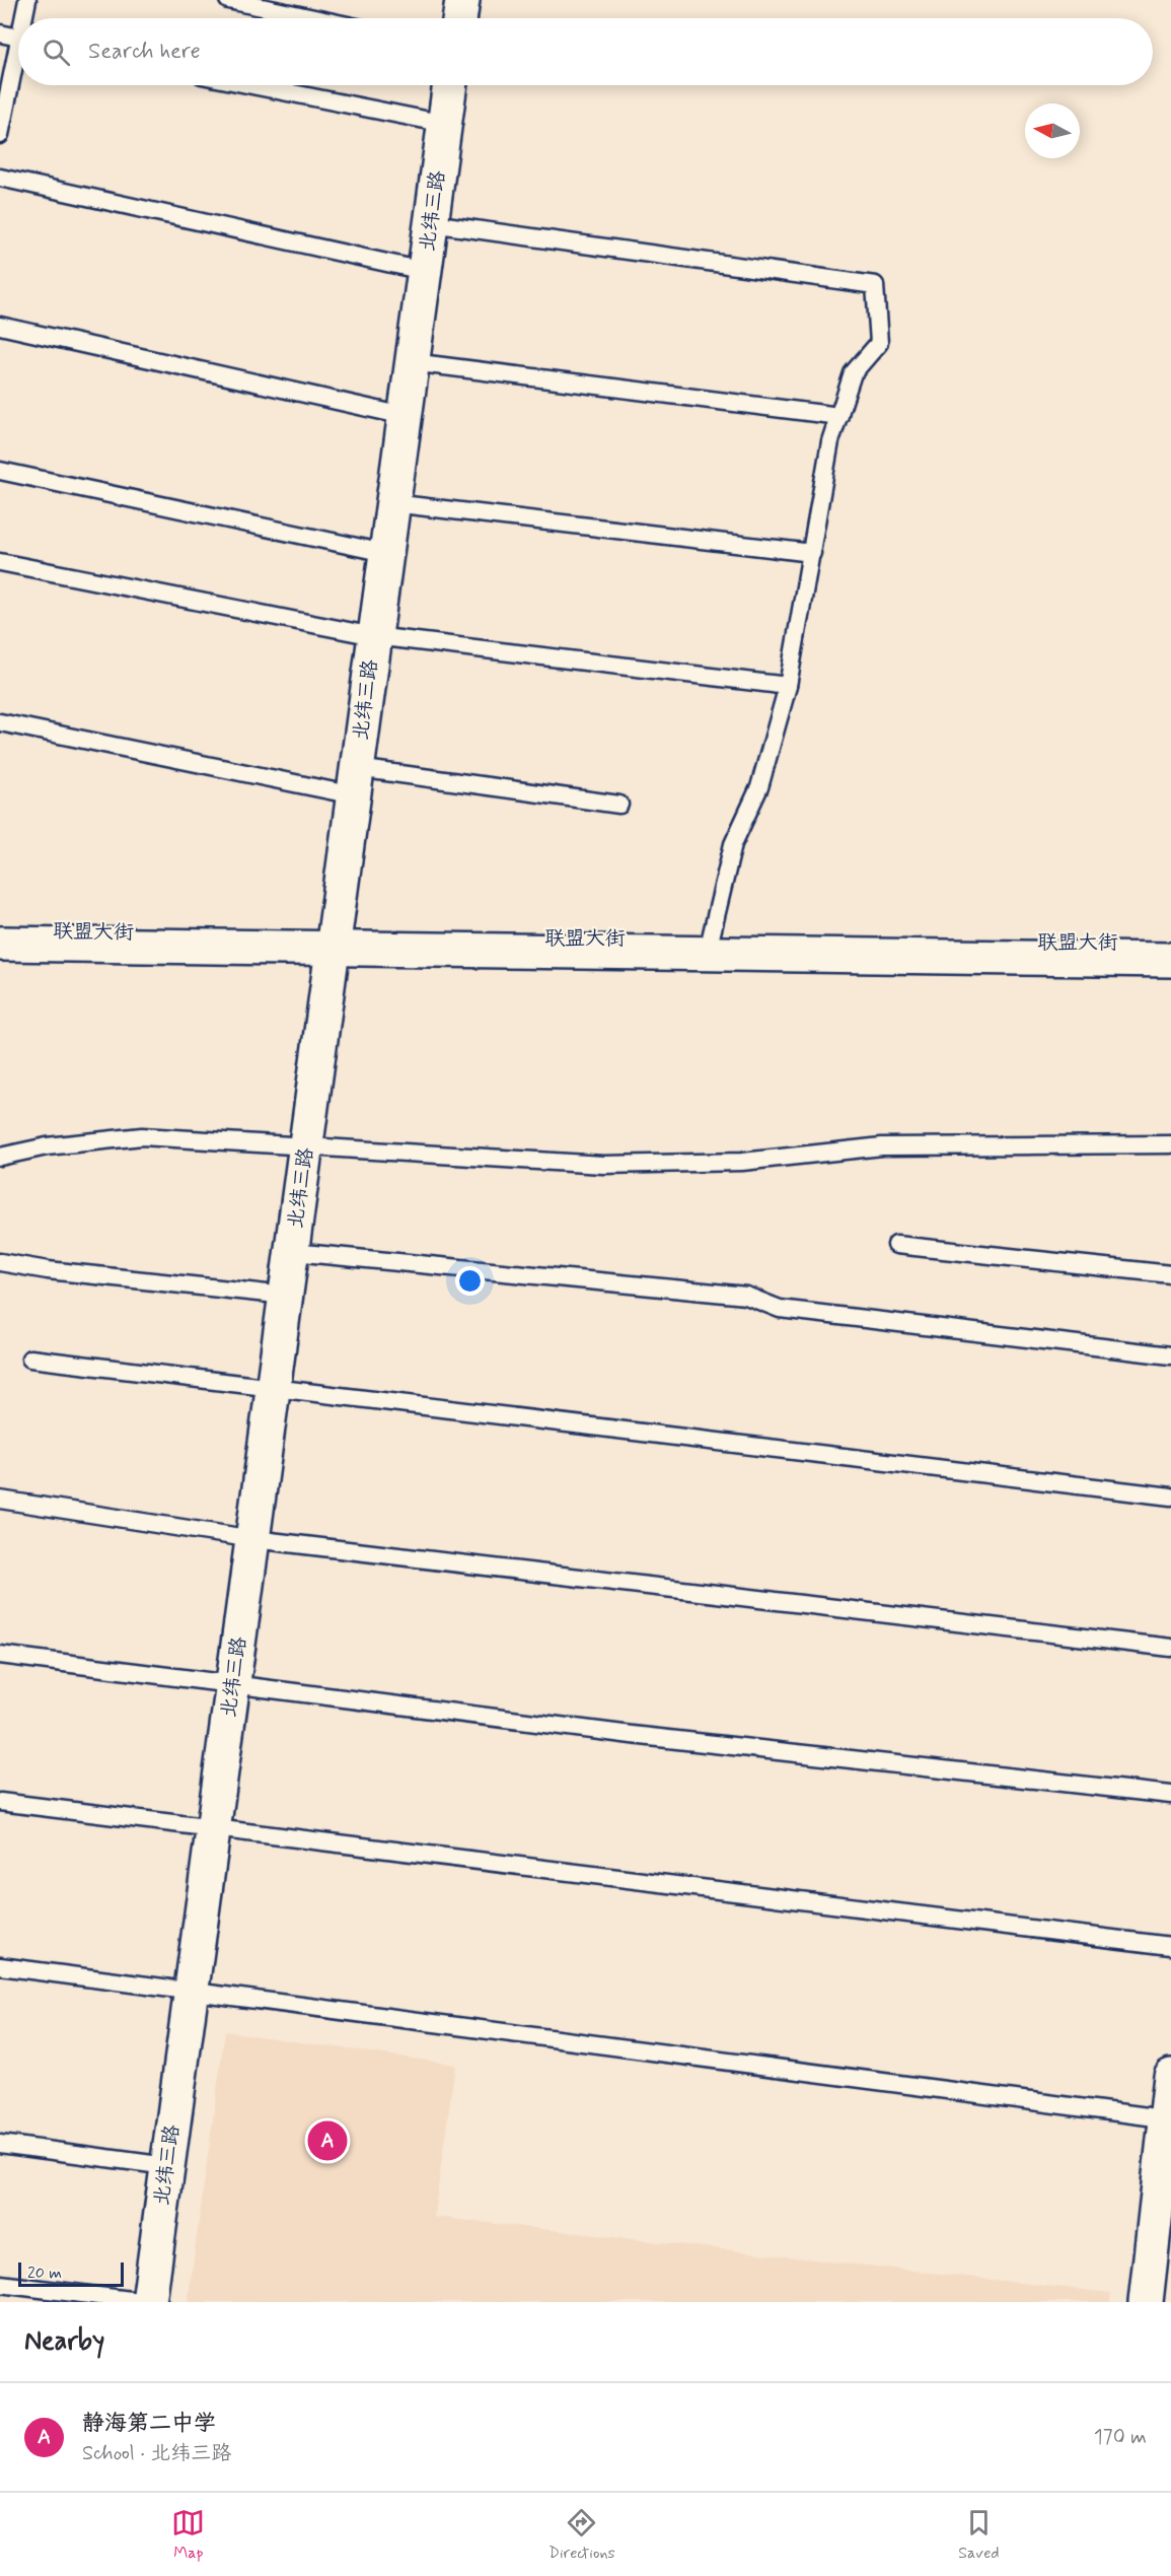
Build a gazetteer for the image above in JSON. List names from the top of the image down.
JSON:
{
  "streets": {
    "street": ["北纬三路", "联盟大街"]
  },
  "crossings": [
    ["北纬三路", "联盟大街"]
  ],
  "scale_bar": "20 m",
  "north": "left",
  "page": {
    "search": "Search here",
    "pins": "A",
    "scale": "20 m",
    "heading": "Nearby",
    "list": [
      {
        "mark": "A",
        "name": "静海第二中学",
        "note": "School · 北纬三路",
        "value": "170 m"
      }
    ],
    "nav": ["Map", "Directions", "Saved"]
  }
}
